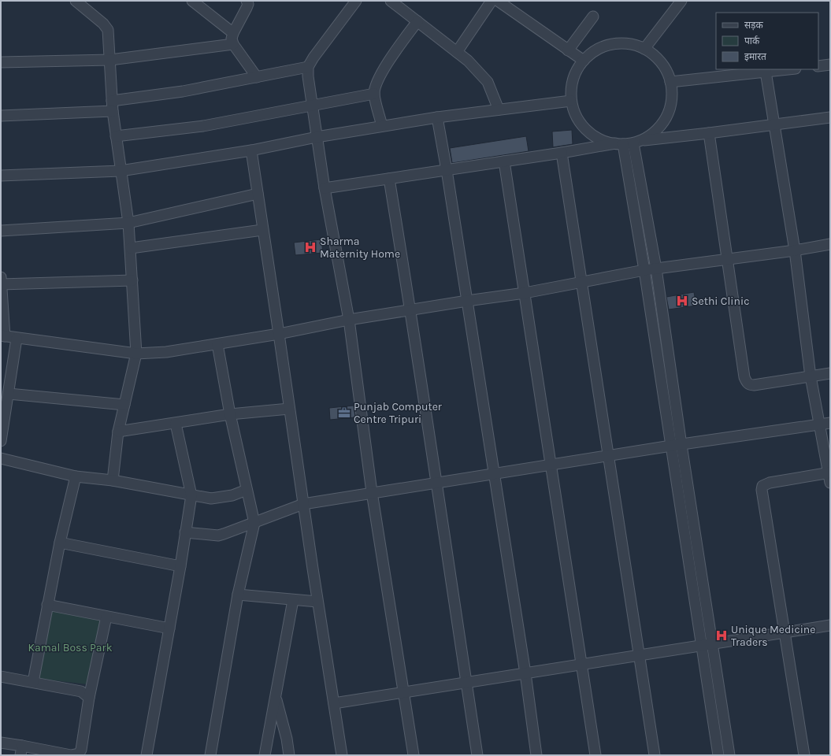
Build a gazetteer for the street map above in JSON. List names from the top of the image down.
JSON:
{
  "parks": ["Kamal Boss Park"],
  "places": {
    "hospital": ["Sharma Maternity Home", "Sethi Clinic", "Unique Medicine Traders"],
    "office": ["Punjab Computer Centre Tripuri"]
  },
  "legend": ["सड़क", "पार्क", "इमारत"]
}
